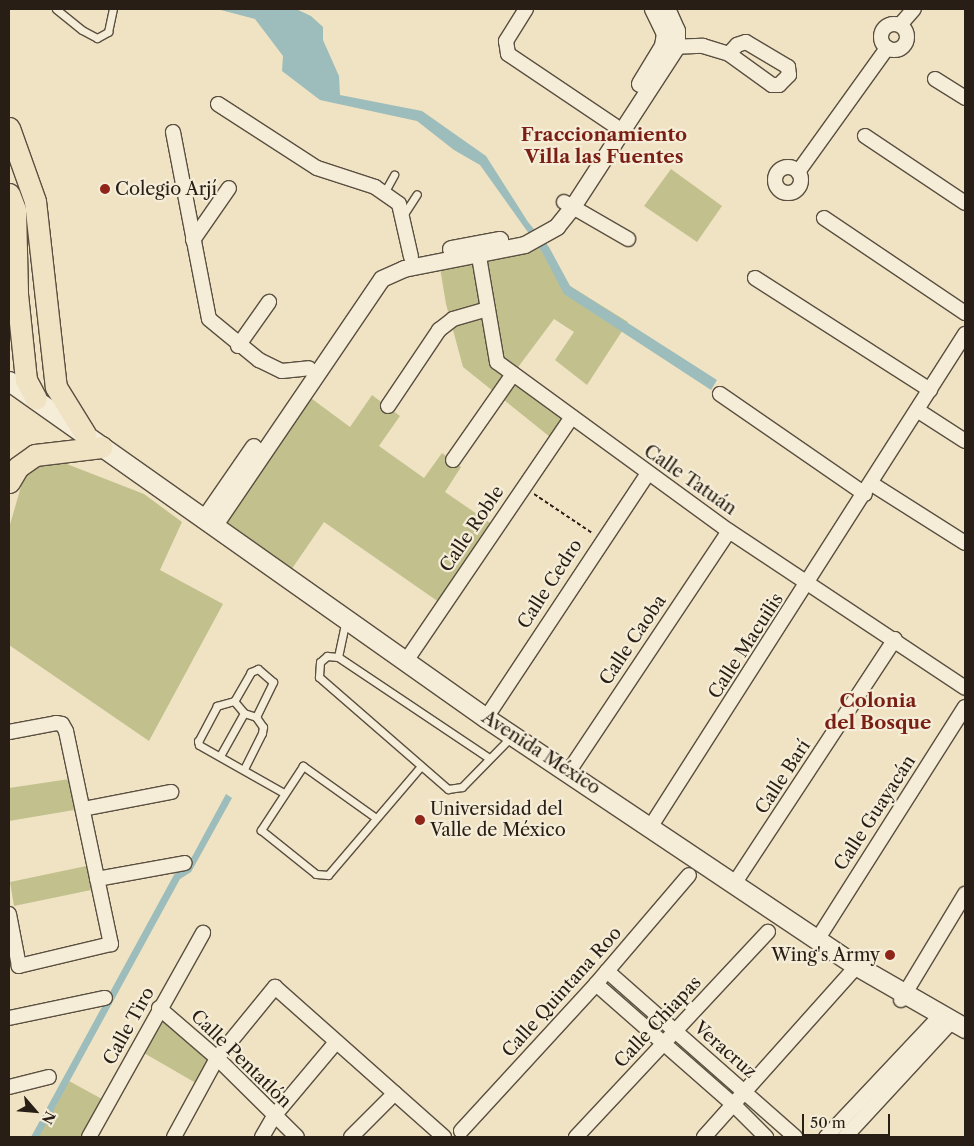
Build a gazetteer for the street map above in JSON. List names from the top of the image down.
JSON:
{
  "streets": {
    "main road": ["Avenida México"],
    "street": [
      "Calle Tatuán",
      "Calle Roble",
      "Calle Cedro",
      "Calle Caoba",
      "Calle Macuilis",
      "Calle Barí",
      "Calle Guayacán",
      "Calle Quintana Roo",
      "Calle Chiapas",
      "Calle Tiro",
      "Veracruz",
      "Calle Pentatlón"
    ]
  },
  "crossings": [
    ["Calle Tatuán", "Calle Roble"],
    ["Calle Tatuán", "Calle Cedro"],
    ["Calle Tatuán", "Calle Caoba"],
    ["Calle Tatuán", "Calle Macuilis"],
    ["Calle Tatuán", "Calle Barí"],
    ["Calle Roble", "Avenida México"],
    ["Calle Cedro", "Avenida México"],
    ["Calle Caoba", "Avenida México"],
    ["Calle Macuilis", "Avenida México"],
    ["Avenida México", "Calle Barí"],
    ["Avenida México", "Calle Guayacán"],
    ["Calle Quintana Roo", "Veracruz"],
    ["Calle Chiapas", "Veracruz"],
    ["Calle Tiro", "Calle Pentatlón"]
  ],
  "districts": ["Fraccionamiento Villa las Fuentes", "Colonia del Bosque"],
  "places": ["Colegio Arjí", "Universidad del Valle de México", "Wing's Army"],
  "scale_bar": "50 m",
  "north": "bottom right"
}
